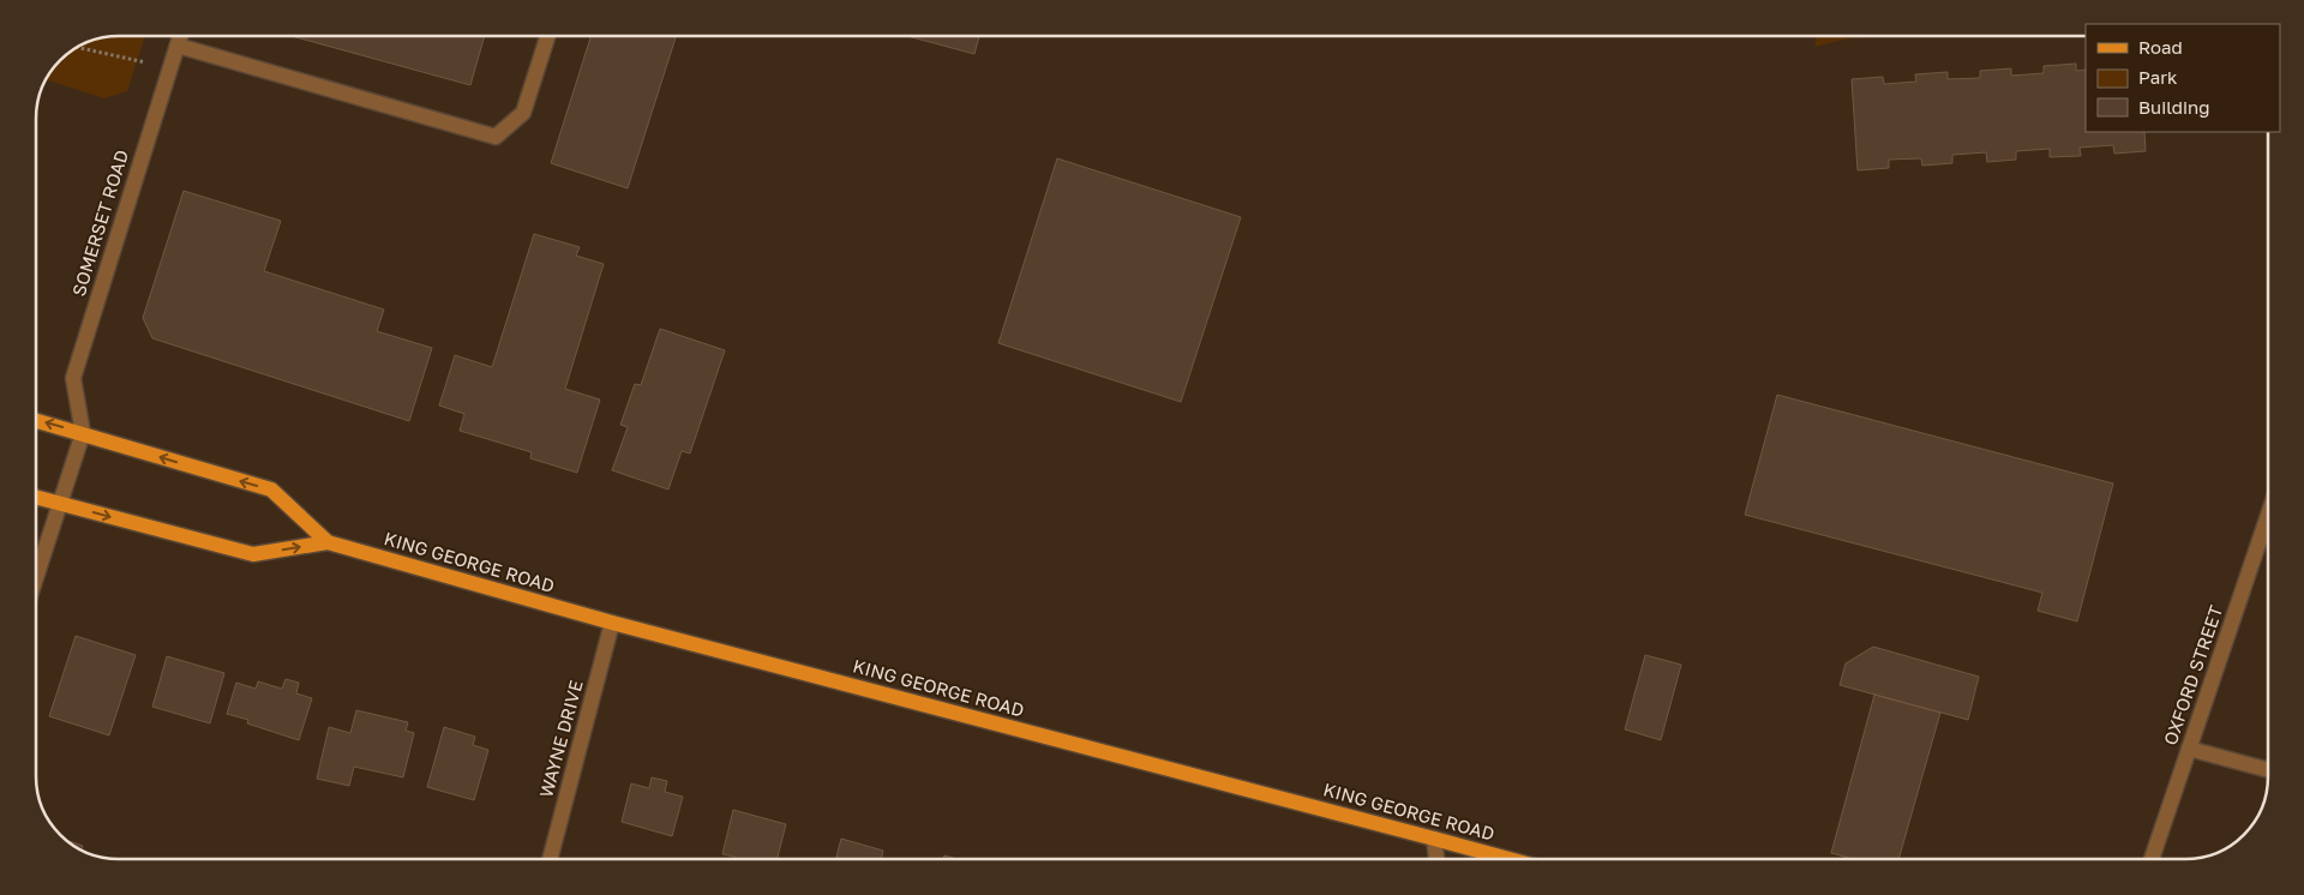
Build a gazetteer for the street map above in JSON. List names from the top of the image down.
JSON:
{
  "streets": {
    "main road": ["KING GEORGE ROAD"],
    "street": ["SOMERSET ROAD", "OXFORD STREET", "WAYNE DRIVE"]
  },
  "crossings": [
    ["SOMERSET ROAD", "KING GEORGE ROAD"],
    ["KING GEORGE ROAD", "WAYNE DRIVE"]
  ],
  "legend": ["Road", "Park", "Building"]
}
